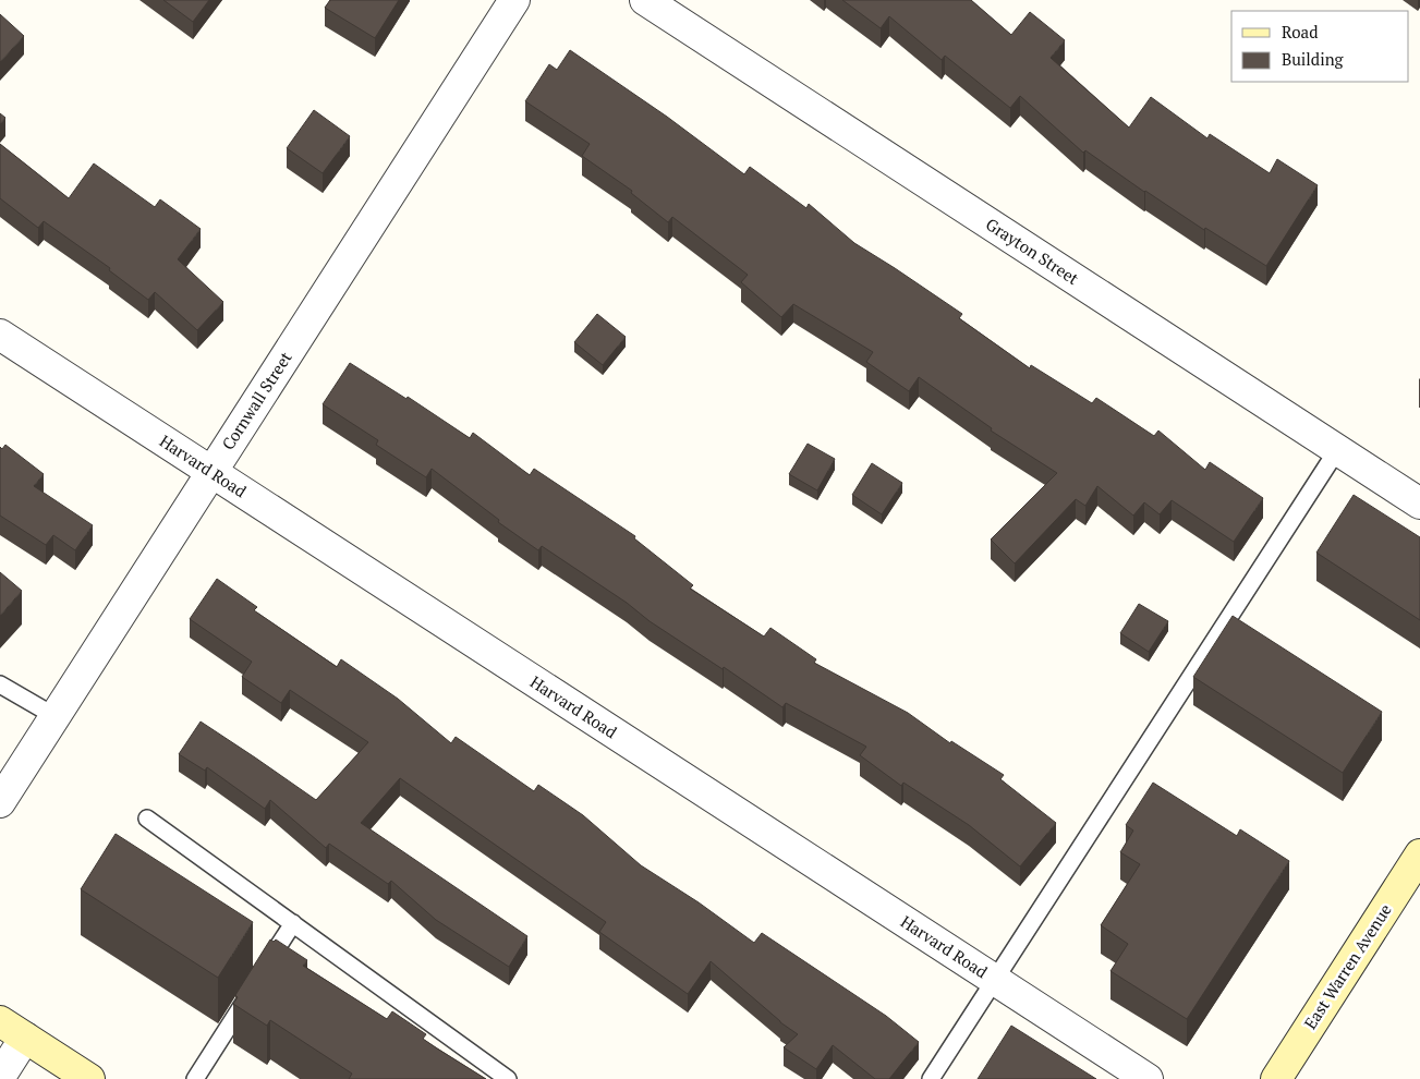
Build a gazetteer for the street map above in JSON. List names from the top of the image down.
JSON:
{
  "streets": {
    "main road": ["East Warren Avenue"],
    "street": ["Grayton Street", "Cornwall Street", "Harvard Road"]
  },
  "crossings": [
    ["Cornwall Street", "Harvard Road"]
  ],
  "legend": ["Road", "Building"]
}
